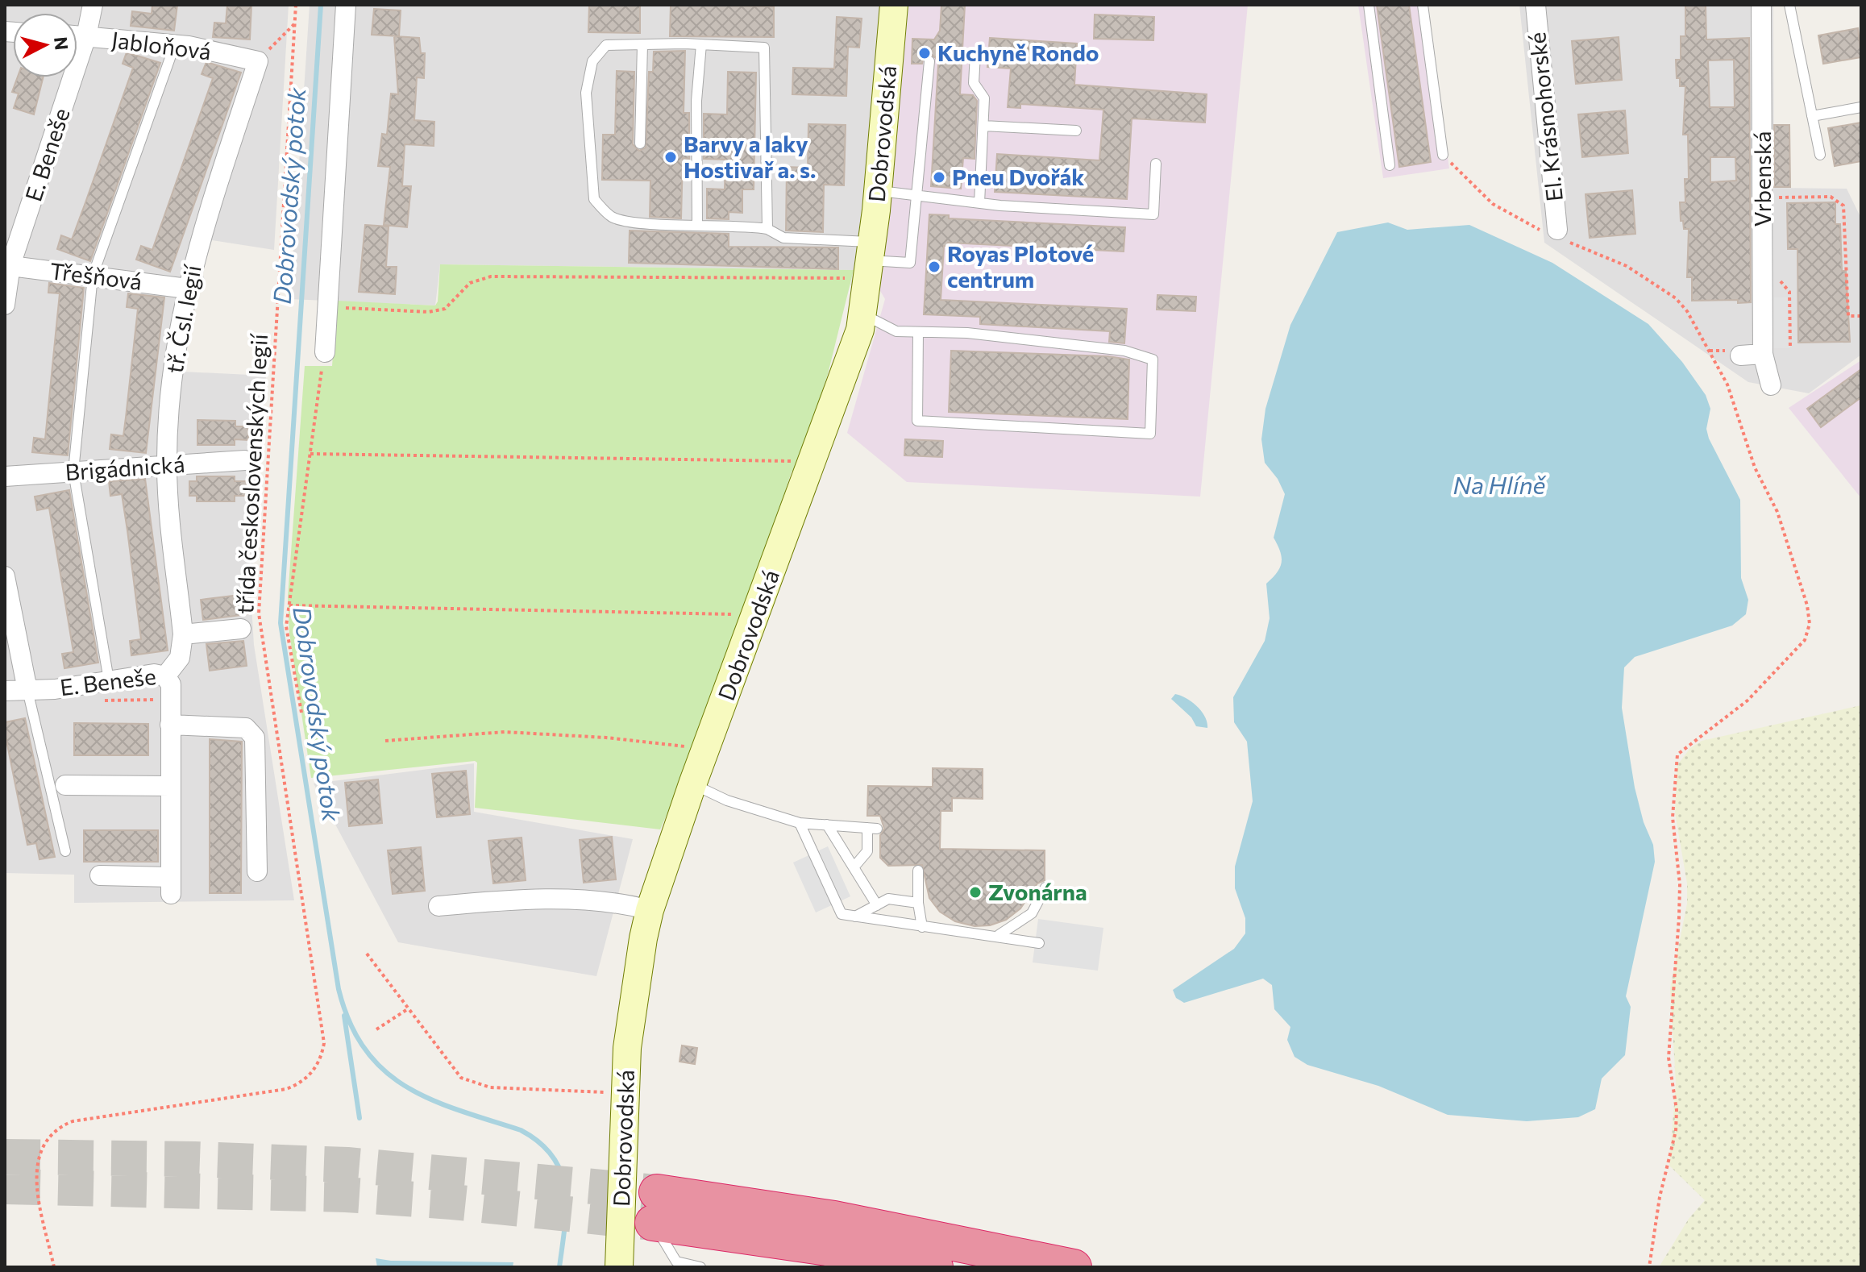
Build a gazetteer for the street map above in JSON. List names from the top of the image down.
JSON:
{
  "streets": {
    "street": [
      "Jabloňová",
      "El. Krásnohorské",
      "Dobrovodská",
      "E. Beneše",
      "Vrbenská",
      "Třešňová",
      "tř. Čsl. legií",
      "Brigádnická"
    ],
    "path": ["třída československých legií"]
  },
  "crossings": [
    ["Jabloňová", "E. Beneše"],
    ["Jabloňová", "tř. Čsl. legií"],
    ["E. Beneše", "Třešňová"],
    ["E. Beneše", "tř. Čsl. legií"],
    ["Třešňová", "tř. Čsl. legií"],
    ["tř. Čsl. legií", "Brigádnická"]
  ],
  "water": ["Dobrovodský potok", "Na Hlíně"],
  "places": [
    "Kuchyně Rondo",
    "Barvy a laky Hostivař a. s.",
    "Pneu Dvořák",
    "Royas Plotové centrum",
    "Zvonárna"
  ],
  "north": "right"
}
